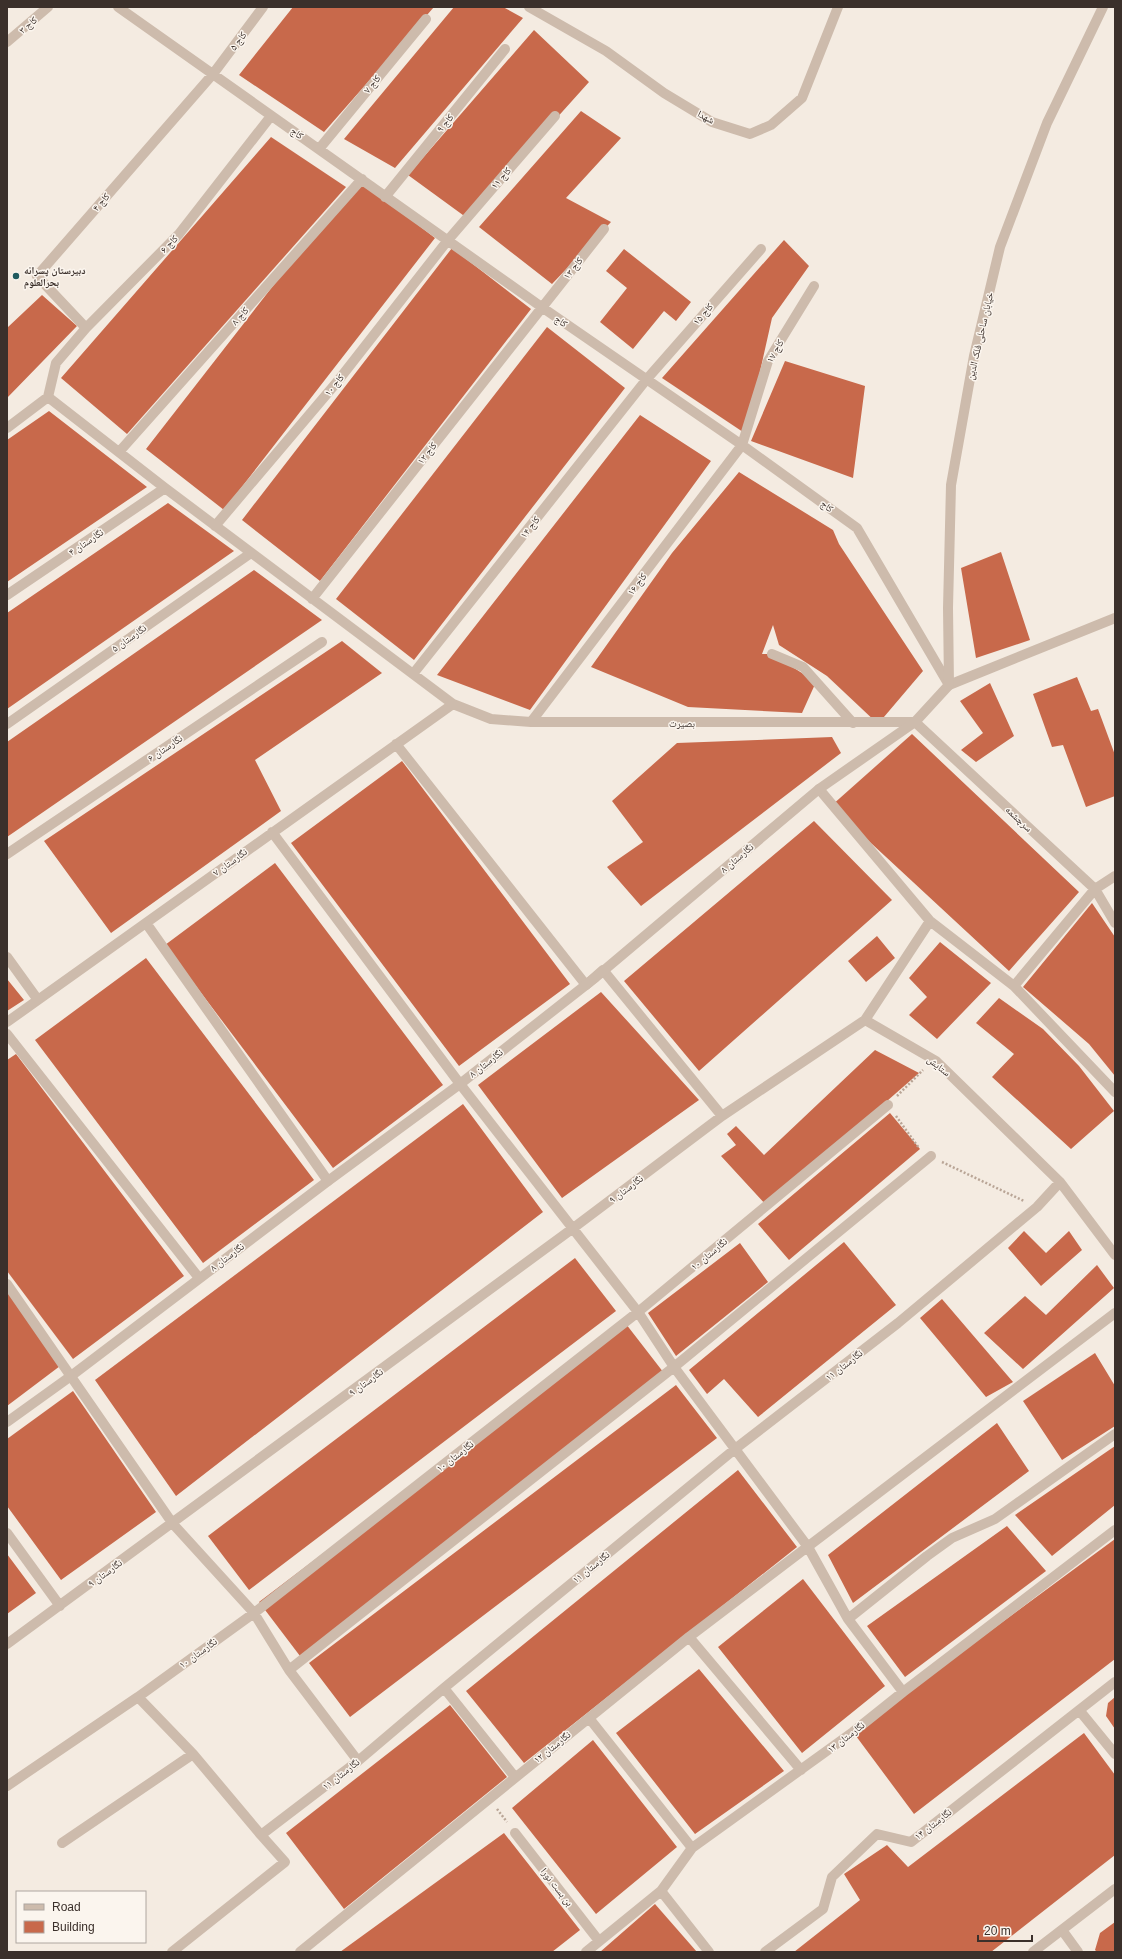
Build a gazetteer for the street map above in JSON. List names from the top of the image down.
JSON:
{
  "streets": {
    "street": [
      "کاج ۳",
      "کاج ۵",
      "کاج ۷",
      "شهدا",
      "کاج ۹",
      "کاج",
      "کاج ۱۱",
      "کاج ۴",
      "کاج ۶",
      "کاج ۱۳",
      "کاج ۱۵",
      "کاج ۸",
      "خیابان ساحلی فلک الدین",
      "کاج ۱۷",
      "کاج ۱۰",
      "کاج ۱۲",
      "کاج ۱۴",
      "نگارستان ۴",
      "کاج ۱۶",
      "نگارستان ۵",
      "بصیرت",
      "نگارستان ۶",
      "سرچشمه",
      "نگارستان ۸",
      "نگارستان ۷",
      "ستایش",
      "نگارستان ۹",
      "نگارستان ۱۰",
      "نگارستان ۱۱",
      "نگارستان ۱۳",
      "نگارستان ۱۲",
      "نگارستان ۱۴",
      "بن بست نورا"
    ]
  },
  "crossings": [
    ["کاج ۵", "کاج"],
    ["کاج ۵", "کاج ۴"],
    ["کاج ۷", "کاج"],
    ["کاج ۹", "کاج"],
    ["کاج", "کاج ۱۱"],
    ["کاج", "کاج ۴"],
    ["کاج", "کاج ۶"],
    ["کاج", "کاج ۱۳"],
    ["کاج", "کاج ۱۵"],
    ["کاج", "کاج ۸"],
    ["کاج", "خیابان ساحلی فلک الدین"],
    ["کاج", "کاج ۱۷"],
    ["کاج", "کاج ۱۰"],
    ["کاج", "کاج ۱۲"],
    ["کاج", "کاج ۱۴"],
    ["کاج", "کاج ۱۶"],
    ["کاج", "نگارستان ۸"],
    ["کاج ۱۱", "کاج ۱۰"],
    ["کاج ۴", "کاج ۶"],
    ["کاج ۶", "بصیرت"],
    ["کاج ۱۳", "کاج ۱۲"],
    ["کاج ۱۵", "کاج ۱۴"],
    ["کاج ۸", "بصیرت"],
    ["خیابان ساحلی فلک الدین", "نگارستان ۸"],
    ["کاج ۱۷", "کاج ۱۶"],
    ["کاج ۱۰", "بصیرت"],
    ["کاج ۱۲", "بصیرت"],
    ["کاج ۱۴", "بصیرت"],
    ["نگارستان ۴", "بصیرت"],
    ["کاج ۱۶", "بصیرت"],
    ["نگارستان ۵", "بصیرت"],
    ["بصیرت", "سرچشمه"],
    ["بصیرت", "نگارستان ۸"],
    ["بصیرت", "نگارستان ۷"],
    ["سرچشمه", "نگارستان ۸"],
    ["ستایش", "نگارستان ۱۱"],
    ["نگارستان ۱۳", "بن بست نورا"]
  ],
  "places": ["دبیرستان پسرانه بحرالعلوم"],
  "legend": ["Road", "Building"],
  "scale_bar": "20 m"
}
